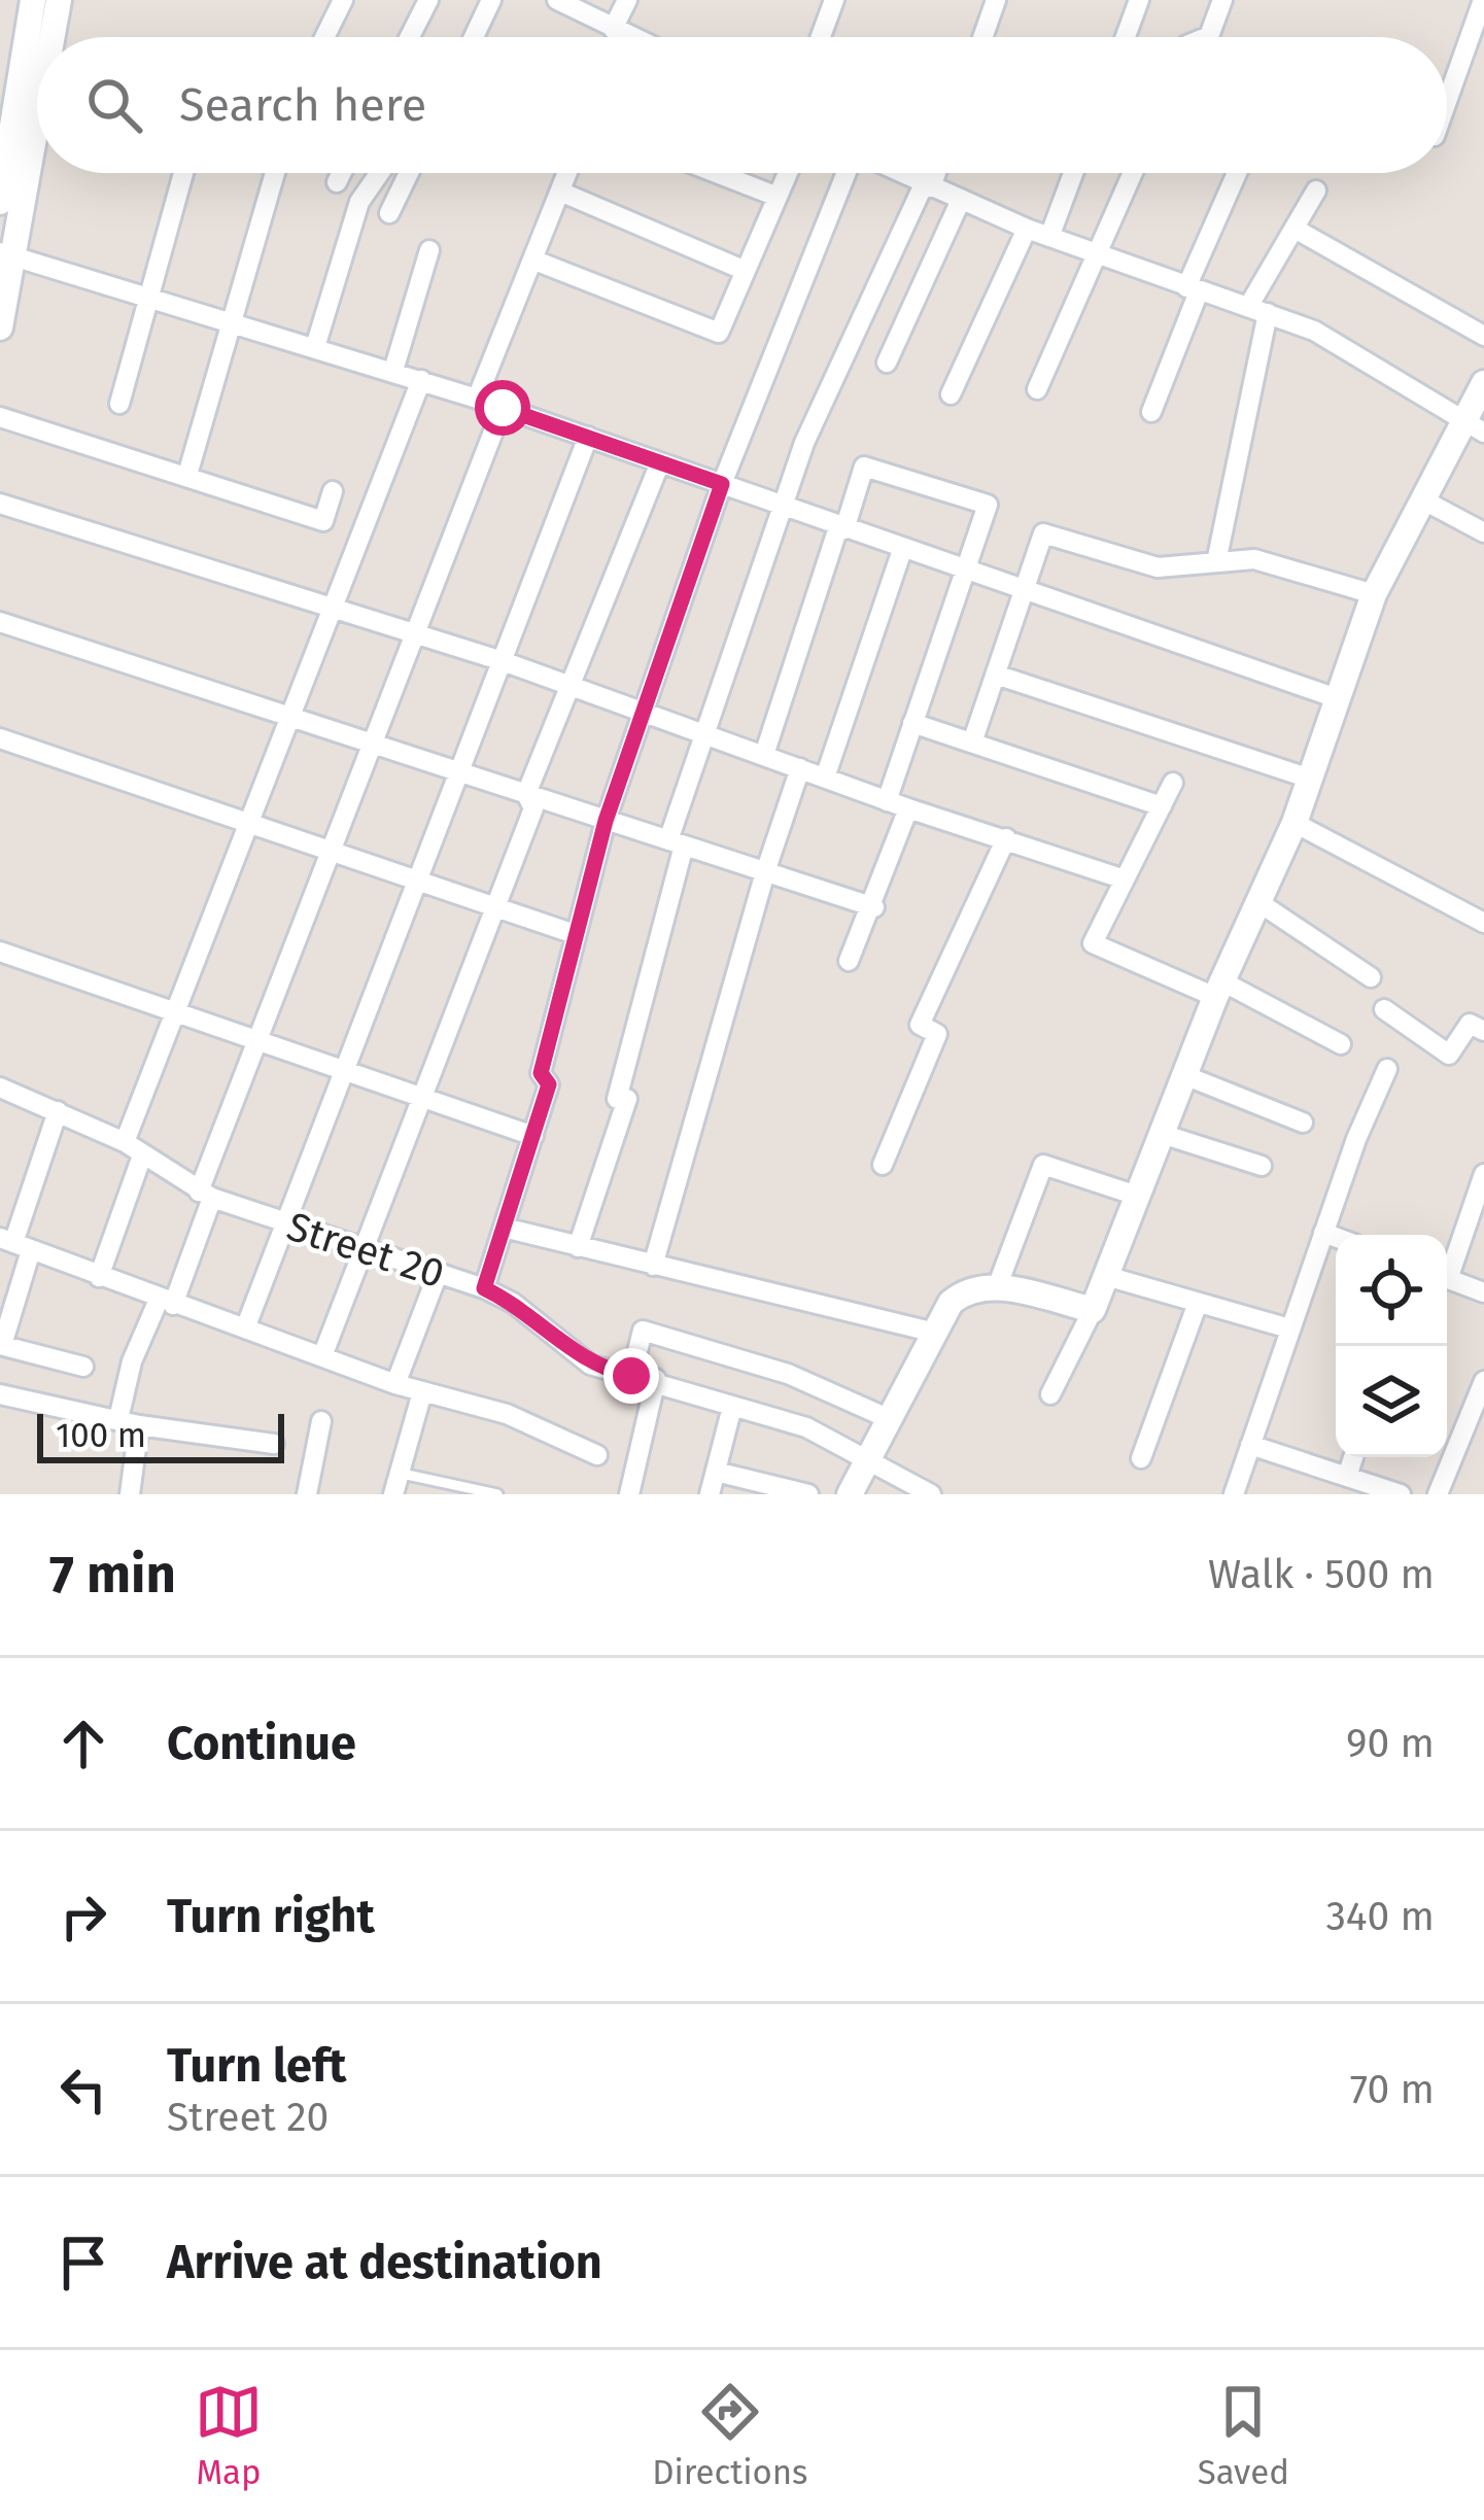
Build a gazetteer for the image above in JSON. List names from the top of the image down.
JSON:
{
  "streets": {
    "street": ["Street 20"]
  },
  "scale_bar": "100 m",
  "page": {
    "search": "Search here",
    "scale": "100 m",
    "heading": ["7 min", "Walk · 500 m"],
    "list": [
      ["Continue", "90 m"],
      ["Turn right", "340 m"],
      ["Turn left", "Street 20", "70 m"],
      "Arrive at destination"
    ],
    "nav": ["Map", "Directions", "Saved"]
  }
}
